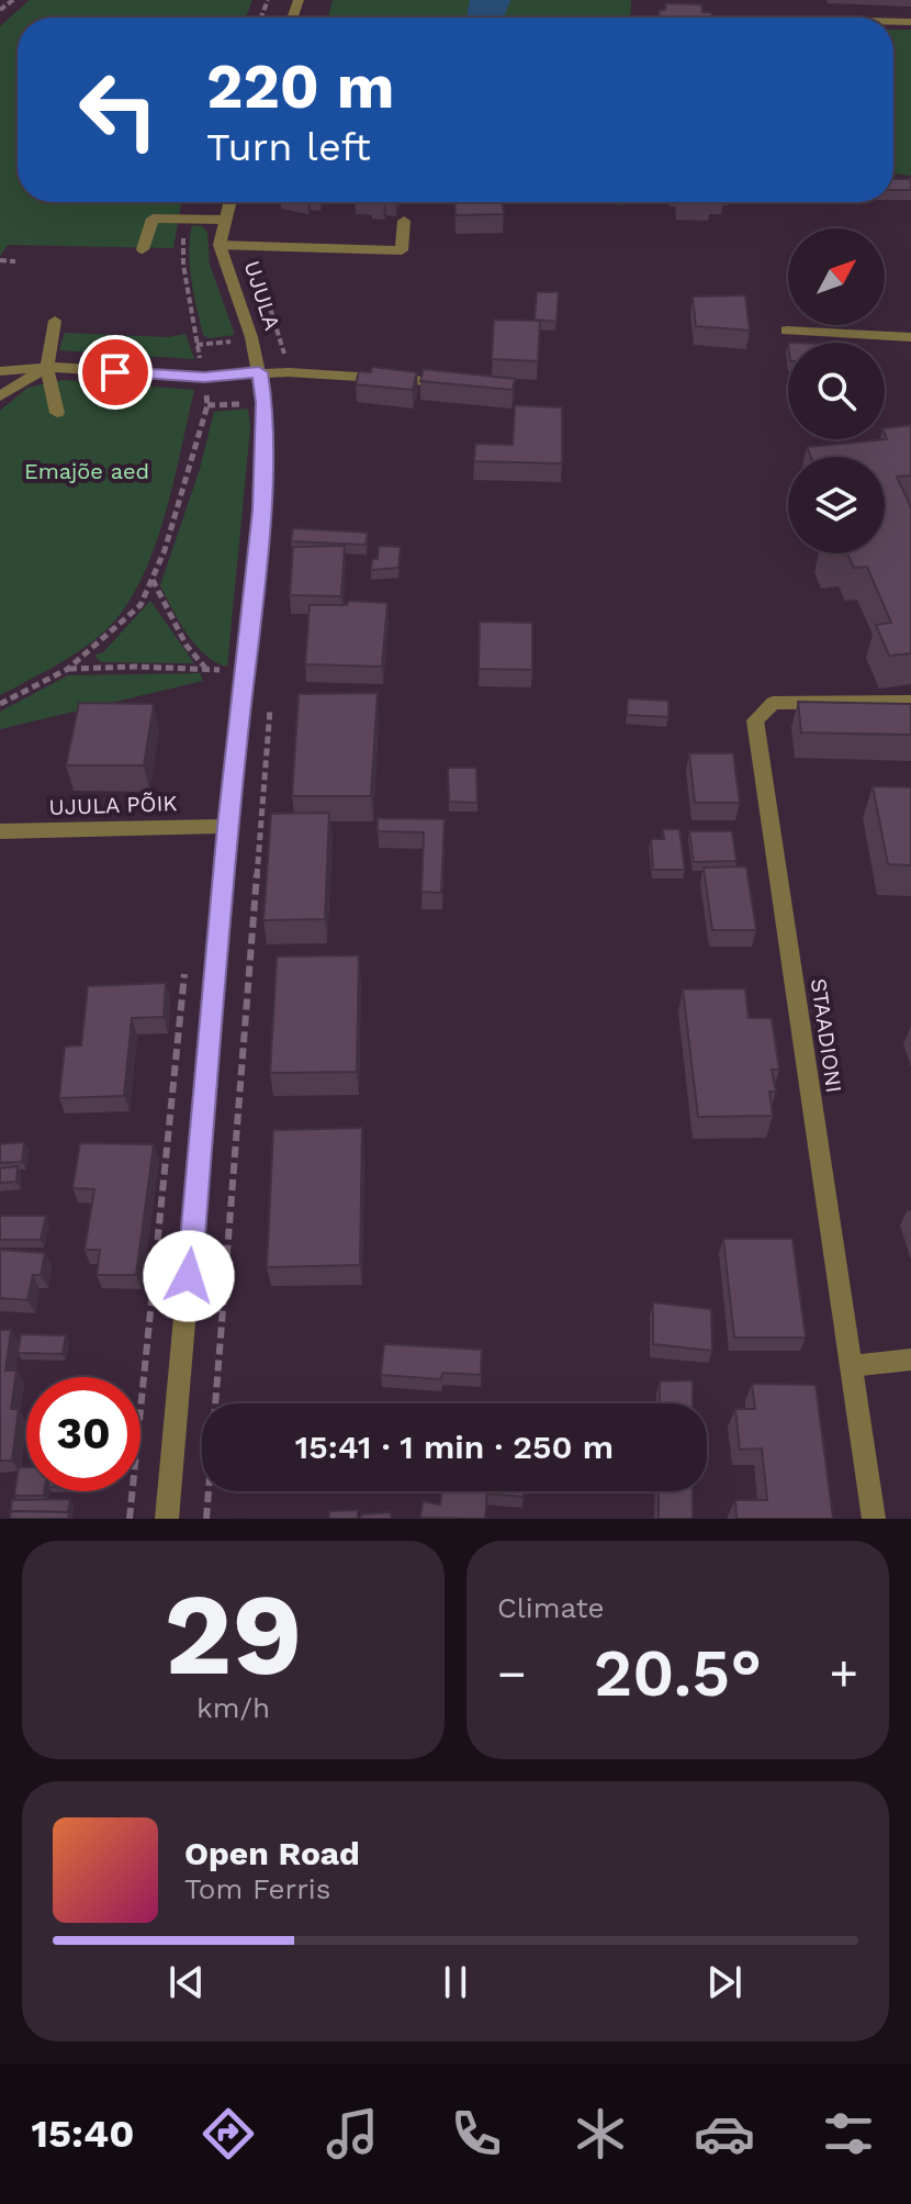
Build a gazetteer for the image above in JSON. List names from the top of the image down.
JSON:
{
  "streets": {
    "street": ["UJULA", "UJULA PÕIK", "STAADIONI"]
  },
  "crossings": [
    ["UJULA", "UJULA PÕIK"]
  ],
  "parks": ["Emajõe aed"],
  "north": "top right",
  "page": {
    "turn": ["220 m", "Turn left"],
    "limit": "30",
    "trip": "15:41 · 1 min · 250 m",
    "tile": [
      ["29", "km/h"],
      "Climate"
    ],
    "heat": ["−", "20.5°", "+"],
    "song": ["Open Road", "Tom Ferris"],
    "tabs": "15:40"
  }
}
